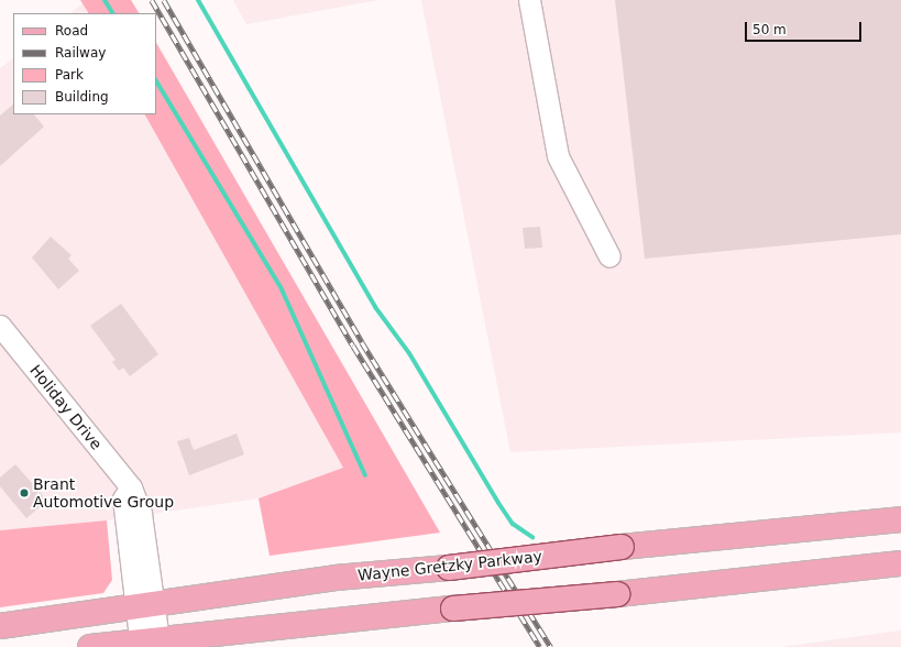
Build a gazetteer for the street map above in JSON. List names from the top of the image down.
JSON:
{
  "streets": {
    "main road": ["Wayne Gretzky Parkway"],
    "street": ["Holiday Drive"]
  },
  "crossings": [
    ["Holiday Drive", "Wayne Gretzky Parkway"]
  ],
  "places": ["Brant Automotive Group"],
  "legend": [
    "Road",
    "Railway",
    "Park",
    "Building"
  ],
  "scale_bar": "50 m"
}
